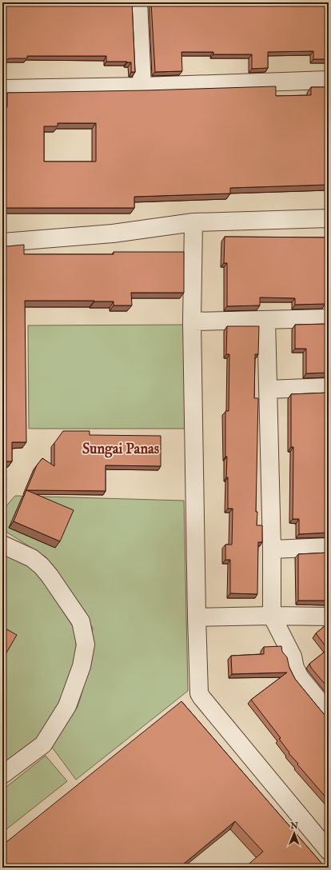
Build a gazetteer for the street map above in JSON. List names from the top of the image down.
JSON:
{
  "districts": ["Sungai Panas"],
  "north": "top"
}
